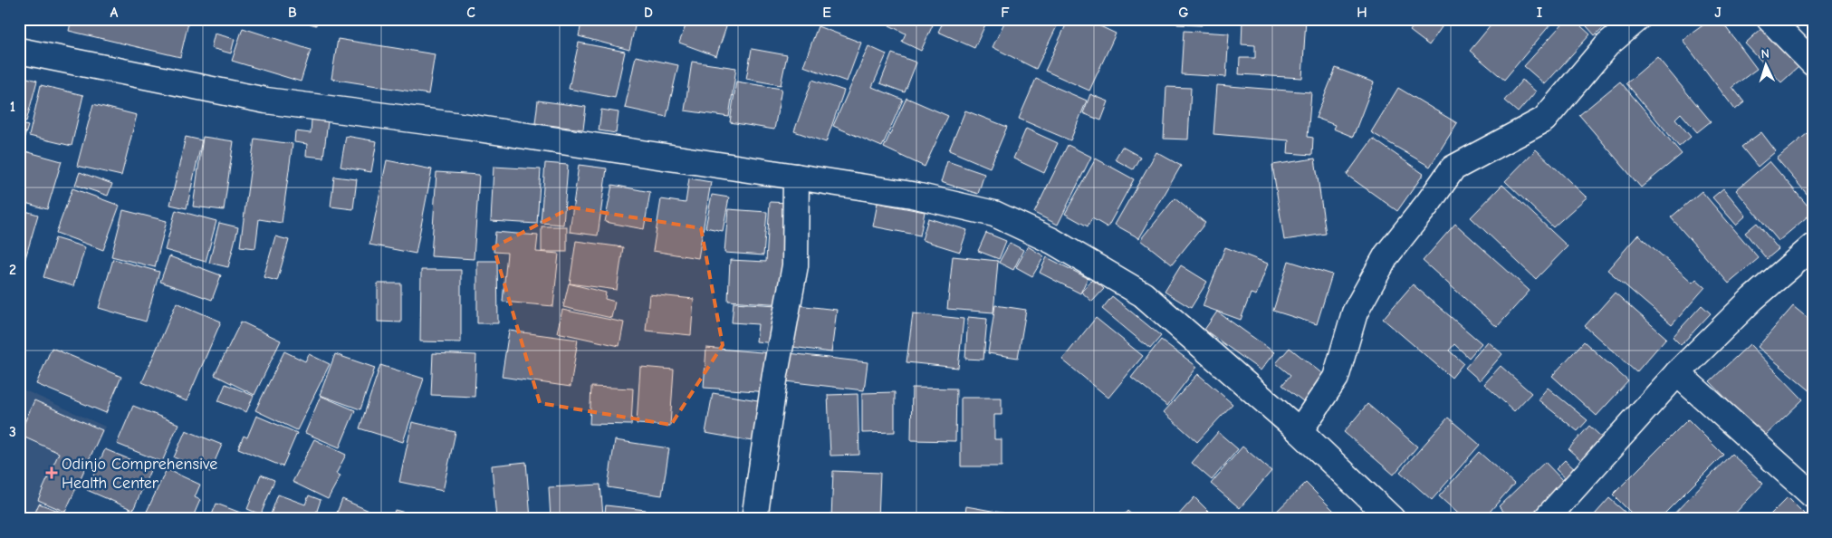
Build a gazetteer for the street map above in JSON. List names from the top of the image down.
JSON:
{
  "places": {
    "health": ["Odinjo Comprehensive Health Center"]
  },
  "north": "top",
  "grid": {
    "columns": [
      "A",
      "B",
      "C",
      "D",
      "E",
      "F",
      "G",
      "H",
      "I",
      "J"
    ],
    "rows": ["1", "2", "3"]
  }
}
